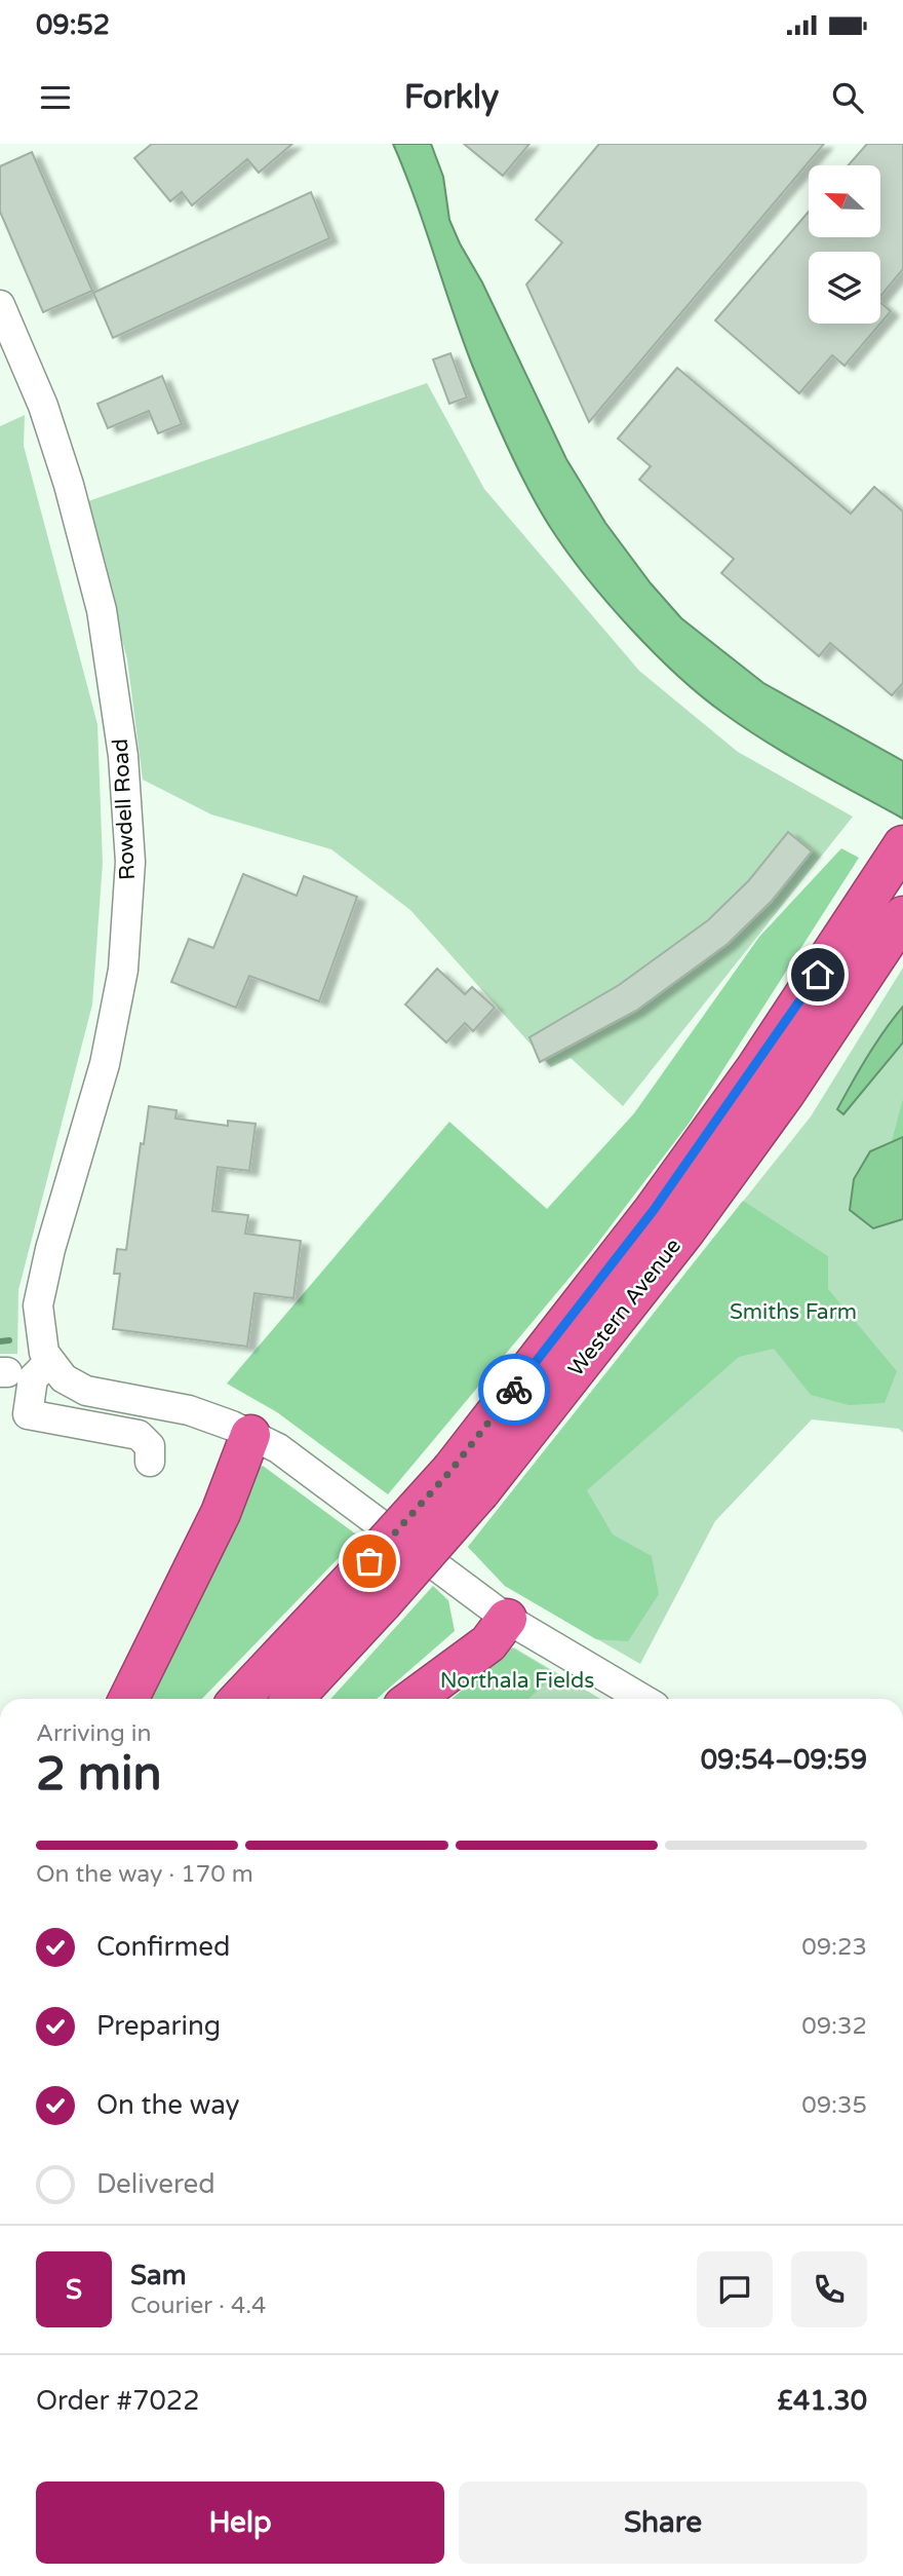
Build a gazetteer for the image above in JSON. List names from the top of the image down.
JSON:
{
  "streets": {
    "highway": ["Western Avenue"],
    "street": ["Rowdell Road"]
  },
  "parks": ["Smiths Farm", "Northala Fields"],
  "north": "left",
  "page": {
    "status": "09:52",
    "header": "Forkly",
    "heading": ["2 min", "Arriving in", "09:54–09:59"],
    "panel": [
      "Sam",
      "Courier · 4.4",
      "Order #7022",
      "£41.30"
    ],
    "bar": "On the way · 170 m",
    "list": [
      ["Confirmed", "09:23"],
      ["Preparing", "09:32"],
      ["On the way", "09:35"],
      "Delivered"
    ],
    "round": "S",
    "buttons": ["Help", "Share"]
  }
}
